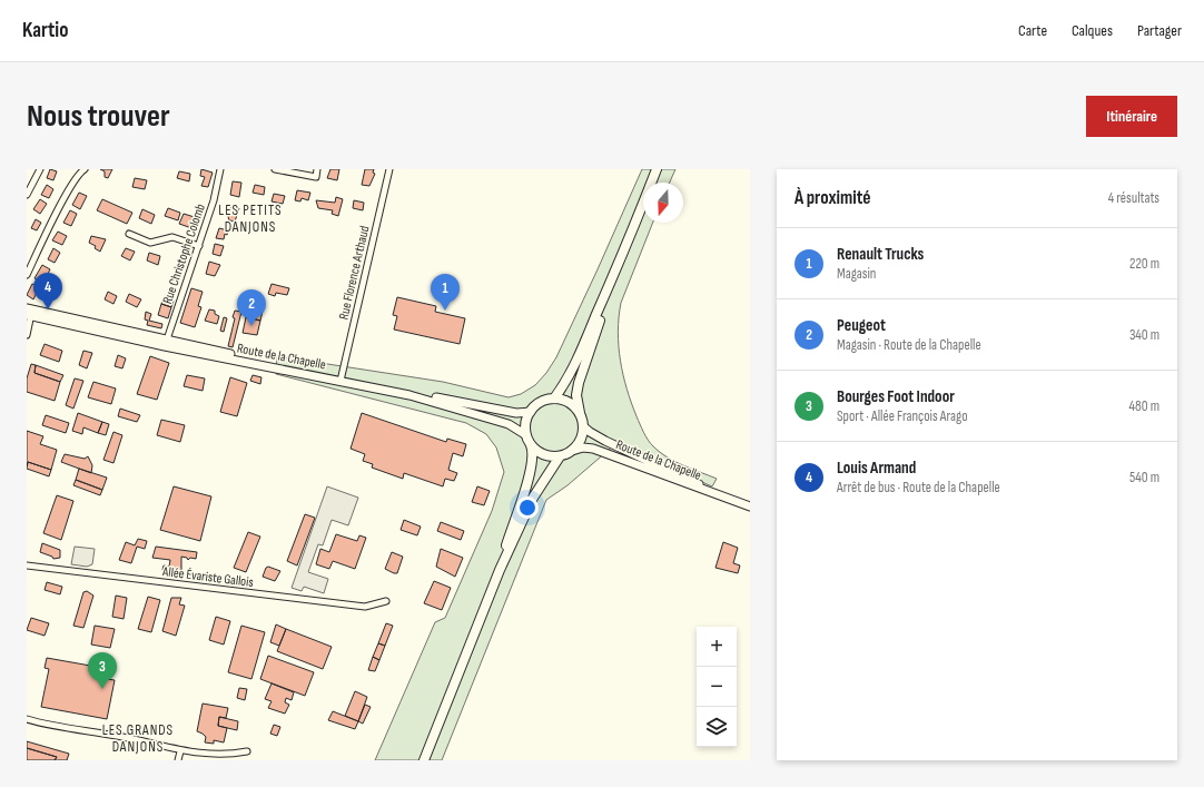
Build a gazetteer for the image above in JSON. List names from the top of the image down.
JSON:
{
  "streets": {
    "main road": ["Route de la Chapelle"],
    "street": ["Rue Christophe Colomb", "Rue Florence Arthaud", "Allée Évariste Gallois"]
  },
  "crossings": [
    ["Rue Christophe Colomb", "Route de la Chapelle"],
    ["Rue Florence Arthaud", "Route de la Chapelle"]
  ],
  "districts": ["LES PETITS DANJONS", "LES GRANDS DANJONS"],
  "north": "bottom",
  "page": {
    "header": "Kartio",
    "nav": ["Carte", "Calques", "Partager"],
    "buttons": "Itinéraire",
    "title": "Nous trouver",
    "heading": ["À proximité", "4 résultats"],
    "list": [
      {
        "mark": "1",
        "name": "Renault Trucks",
        "note": "Magasin",
        "value": "220 m"
      },
      {
        "mark": "2",
        "name": "Peugeot",
        "note": "Magasin · Route de la Chapelle",
        "value": "340 m"
      },
      {
        "mark": "3",
        "name": "Bourges Foot Indoor",
        "note": "Sport · Allée François Arago",
        "value": "480 m"
      },
      {
        "mark": "4",
        "name": "Louis Armand",
        "note": "Arrêt de bus · Route de la Chapelle",
        "value": "540 m"
      }
    ],
    "pins": [
      "4",
      "1",
      "2",
      "3"
    ],
    "map_buttons": ["+", "−"]
  }
}
